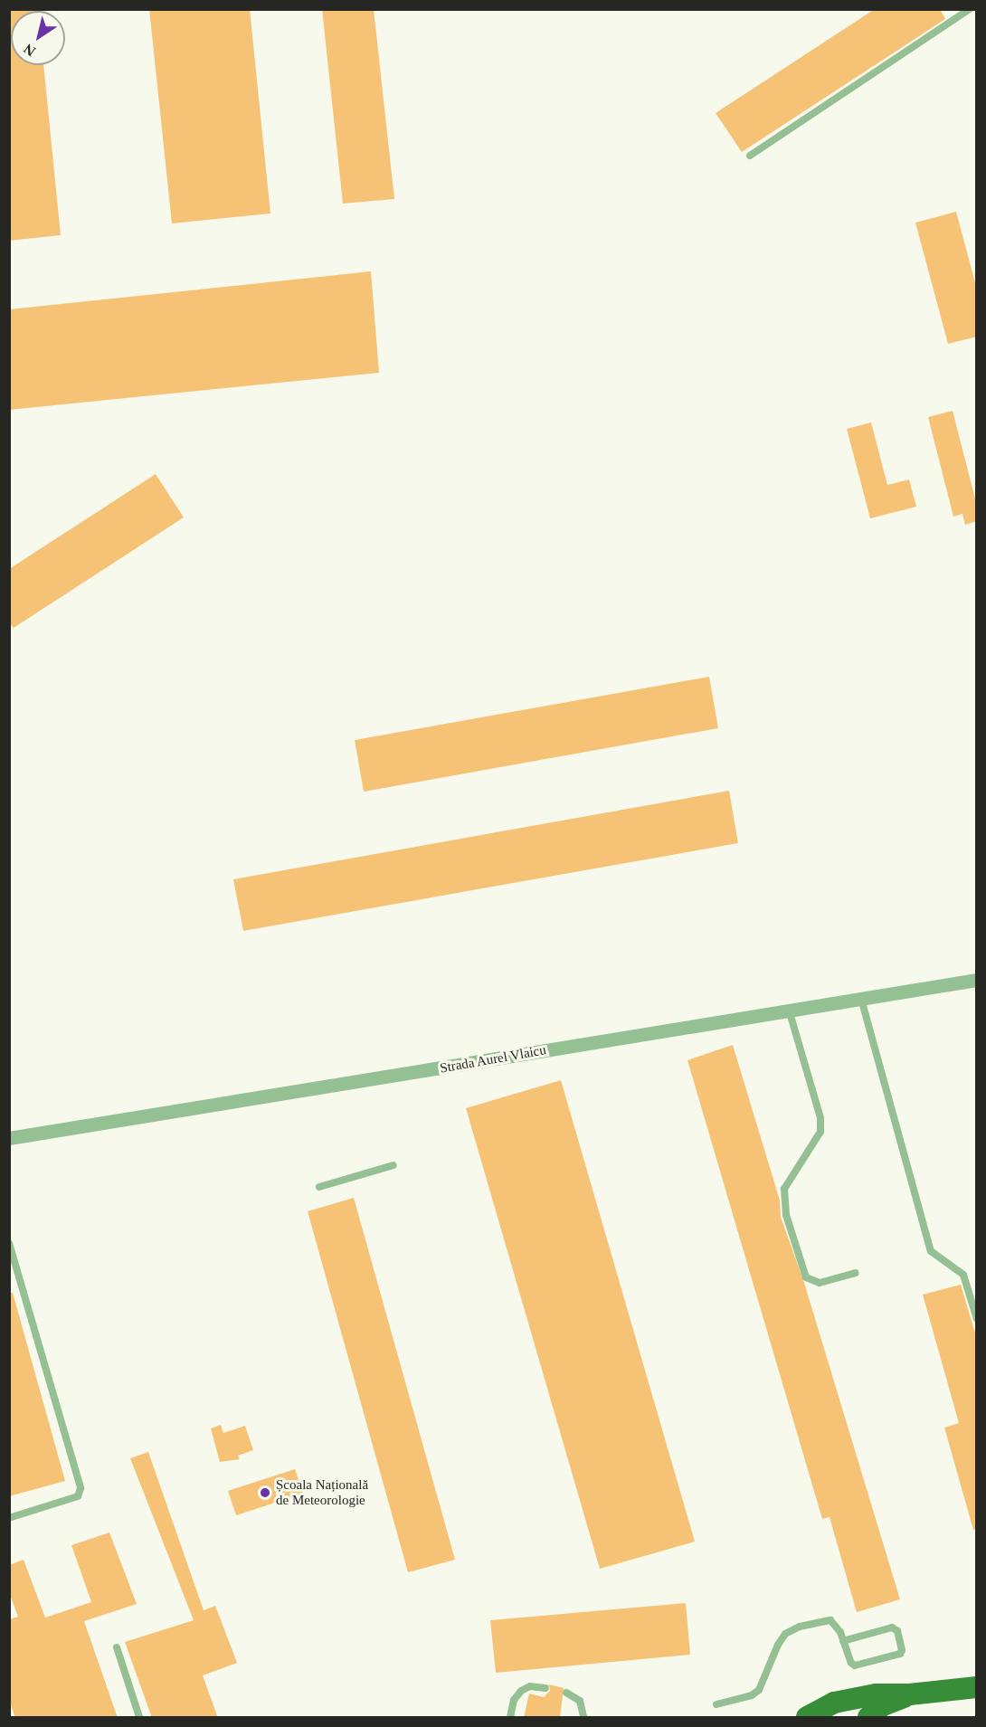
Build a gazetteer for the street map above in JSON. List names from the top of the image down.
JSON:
{
  "streets": {
    "street": ["Strada Aurel Vlaicu"]
  },
  "places": ["Școala Națională de Meteorologie"],
  "north": "bottom left"
}
